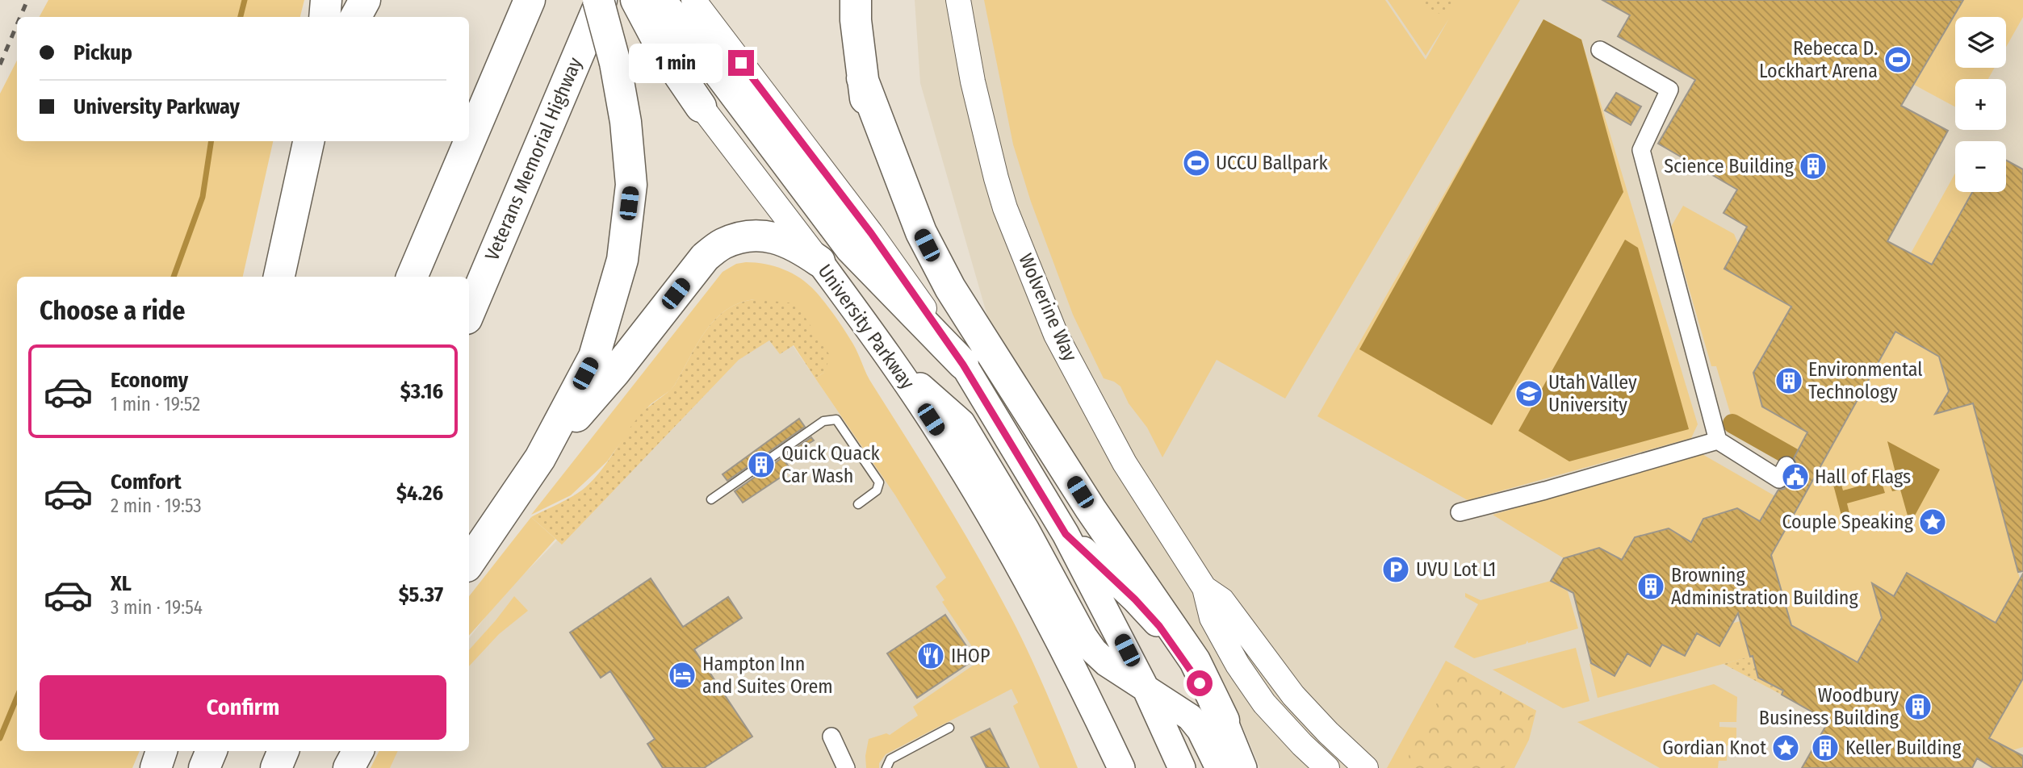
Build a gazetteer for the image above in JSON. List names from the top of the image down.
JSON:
{
  "streets": {
    "highway": ["Veterans Memorial Highway"],
    "main road": ["Wolverine Way", "University Parkway"]
  },
  "places": {
    "sports": ["Rebecca D. Lockhart Arena", "UCCU Ballpark"],
    "building": [
      "Science Building",
      "Environmental Technology",
      "Quick Quack Car Wash",
      "Browning Administration Building",
      "Woodbury Business Building",
      "Keller Building"
    ],
    "school or university": ["Utah Valley University"],
    "public building": ["Hall of Flags"],
    "place": ["Couple Speaking", "Gordian Knot"],
    "parking": ["UVU Lot L1"],
    "restaurant": ["IHOP"],
    "hotel": ["Hampton Inn and Suites Orem"]
  },
  "page": {
    "map_buttons": ["+", "−"],
    "banner": ["Pickup", "University Parkway"],
    "bubble": "1 min",
    "heading": "Choose a ride",
    "list": [
      {
        "name": "Economy",
        "note": "1 min · 19:52",
        "value": "$3.16"
      },
      {
        "name": "Comfort",
        "note": "2 min · 19:53",
        "value": "$4.26"
      },
      {
        "name": "XL",
        "note": "3 min · 19:54",
        "value": "$5.37"
      }
    ],
    "buttons": "Confirm"
  }
}
